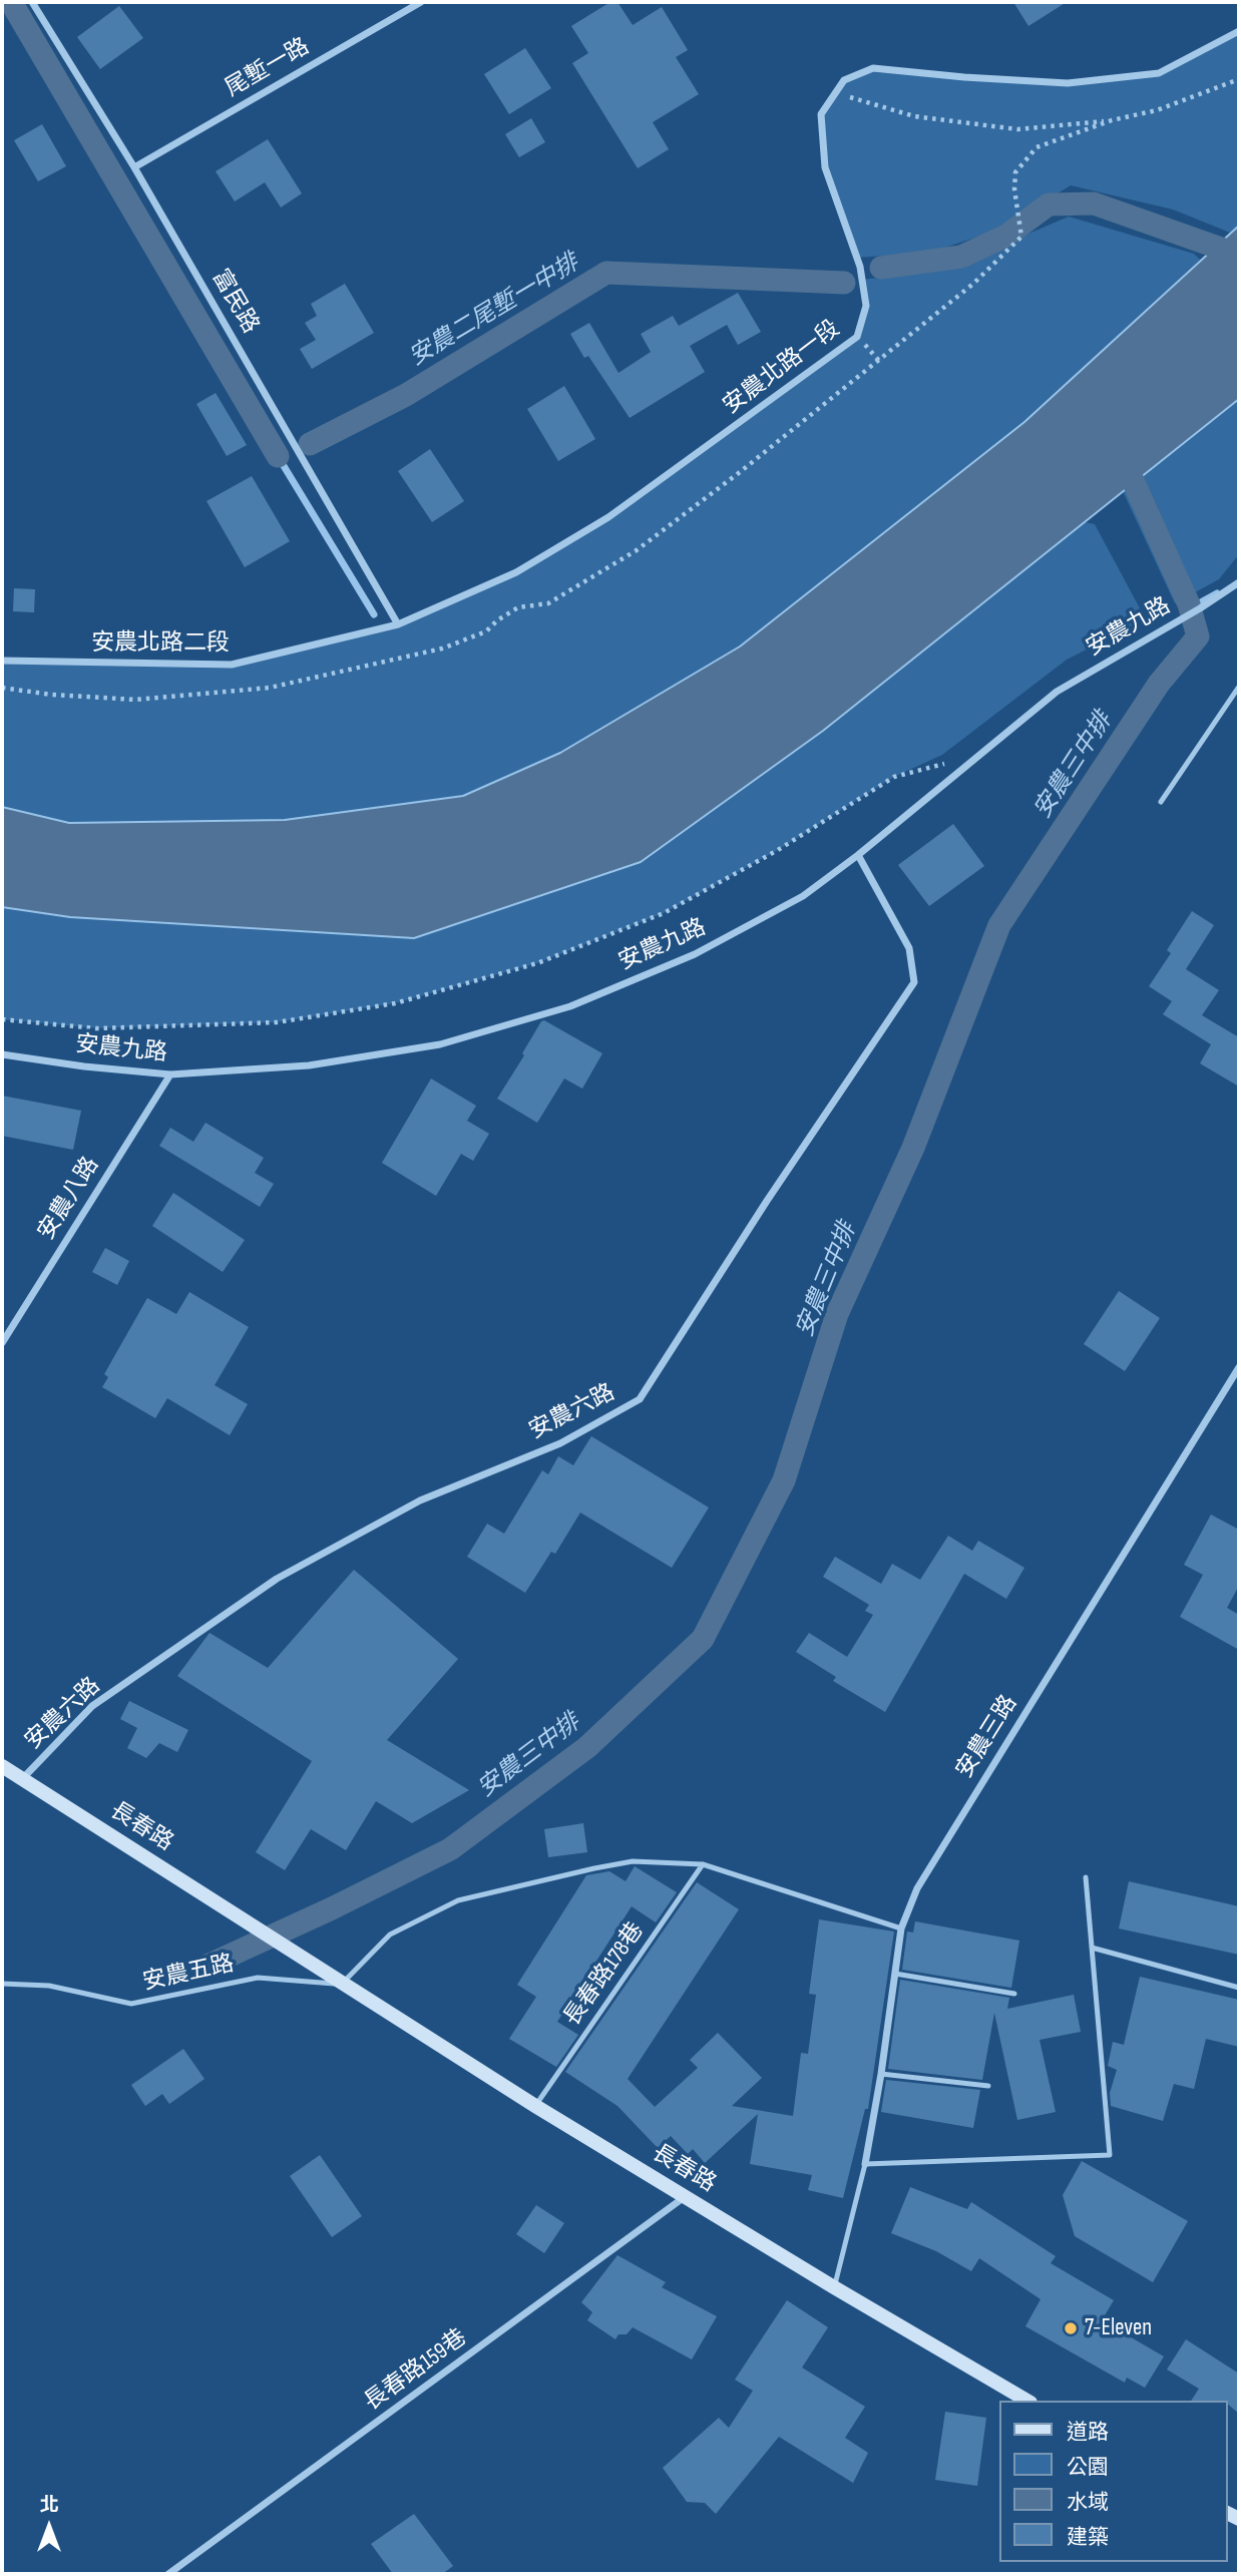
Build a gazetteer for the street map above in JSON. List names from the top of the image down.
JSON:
{
  "streets": {
    "street": [
      "尾塹一路",
      "富民路",
      "安農北路一段",
      "安農九路",
      "安農北路二段",
      "安農八路",
      "安農六路",
      "安農三路",
      "長春路",
      "長春路159巷"
    ],
    "lane": ["安農五路", "長春路178巷"]
  },
  "crossings": [
    ["尾塹一路", "富民路"],
    ["富民路", "安農北路一段"],
    ["富民路", "安農北路二段"],
    ["安農北路一段", "安農北路二段"],
    ["安農九路", "安農八路"],
    ["安農九路", "安農六路"],
    ["安農六路", "長春路"],
    ["長春路", "安農五路"],
    ["長春路", "長春路178巷"],
    ["長春路", "長春路159巷"]
  ],
  "water": ["安農二尾塹一中排", "安農三中排"],
  "places": ["7-Eleven"],
  "legend": [
    "道路",
    "公園",
    "水域",
    "建築"
  ],
  "north": "top"
}
